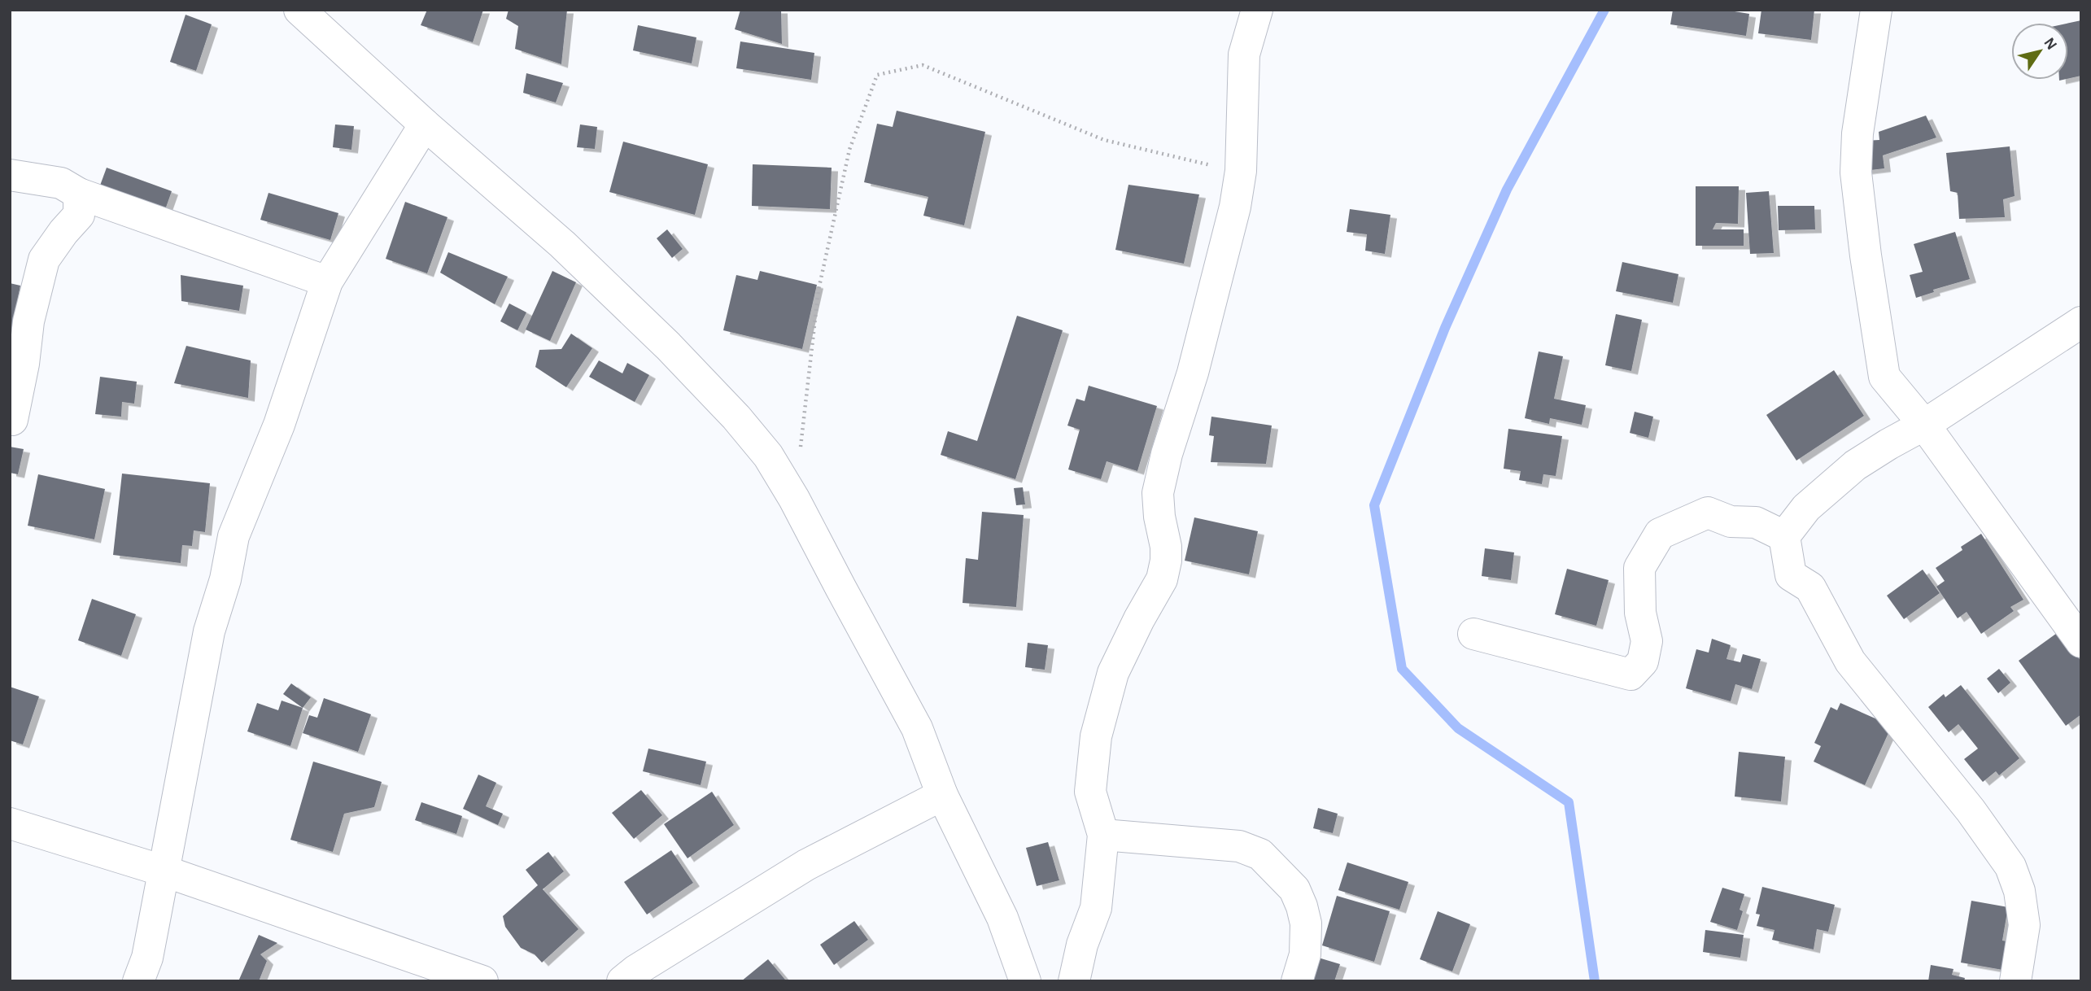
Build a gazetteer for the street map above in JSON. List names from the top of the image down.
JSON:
{
  "north": "top right"
}
